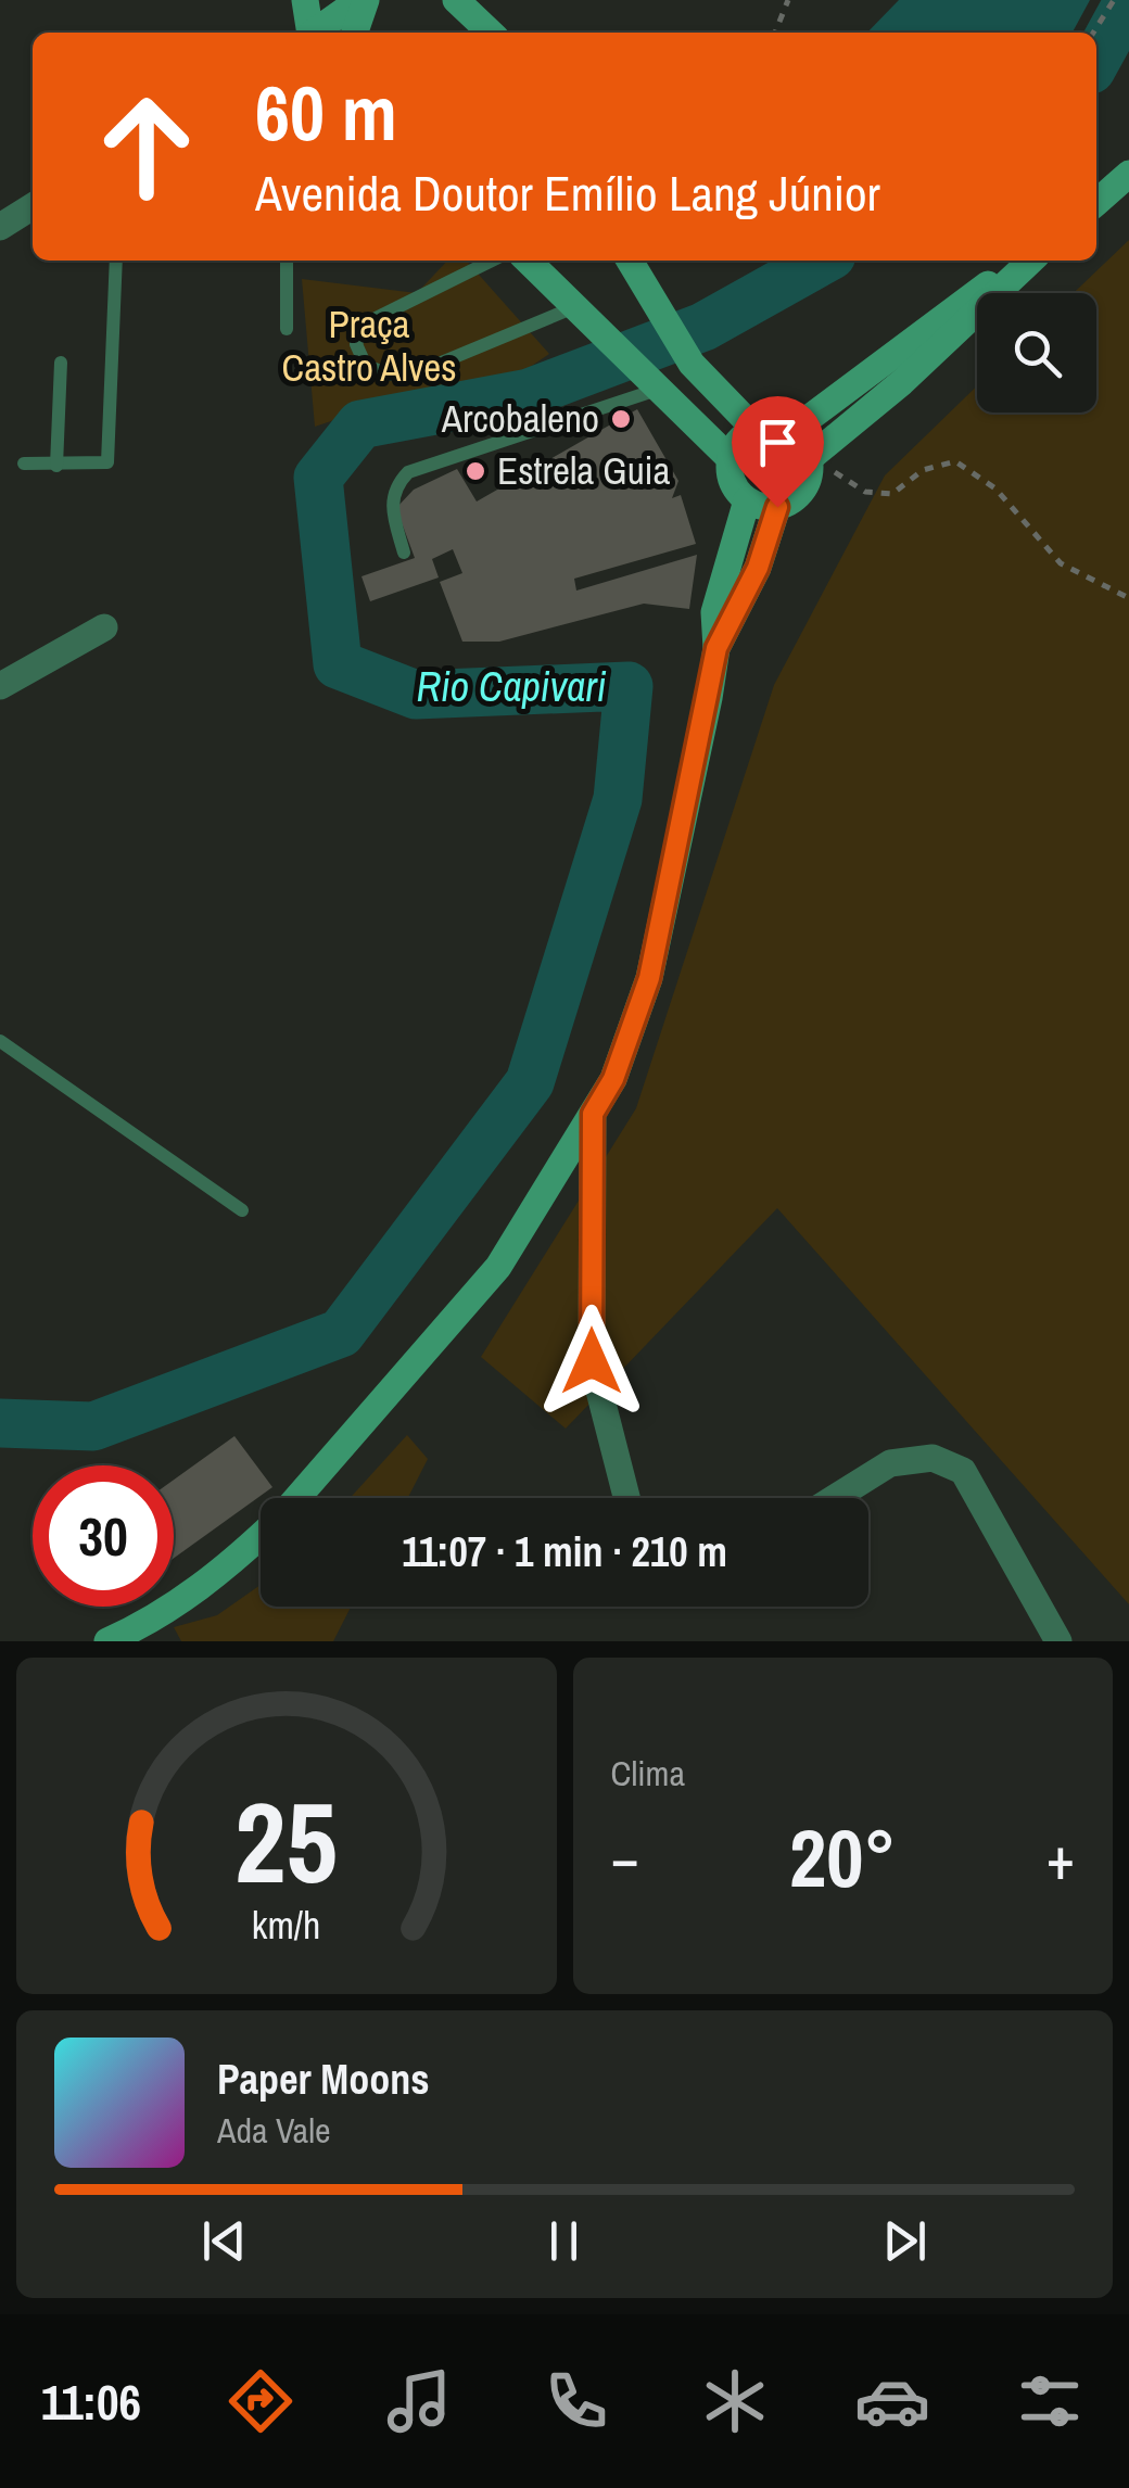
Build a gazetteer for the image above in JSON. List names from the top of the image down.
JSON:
{
  "water": ["Rio Capivari"],
  "parks": ["Praça Castro Alves"],
  "places": ["Arcobaleno", "Estrela Guia"],
  "page": {
    "turn": ["60 m", "Avenida Doutor Emílio Lang Júnior"],
    "limit": "30",
    "trip": "11:07 · 1 min · 210 m",
    "tile": "Clima",
    "heat": ["−", "20°", "+"],
    "song": ["Paper Moons", "Ada Vale"],
    "tabs": "11:06",
    "gauge": ["25", "km/h"]
  }
}
